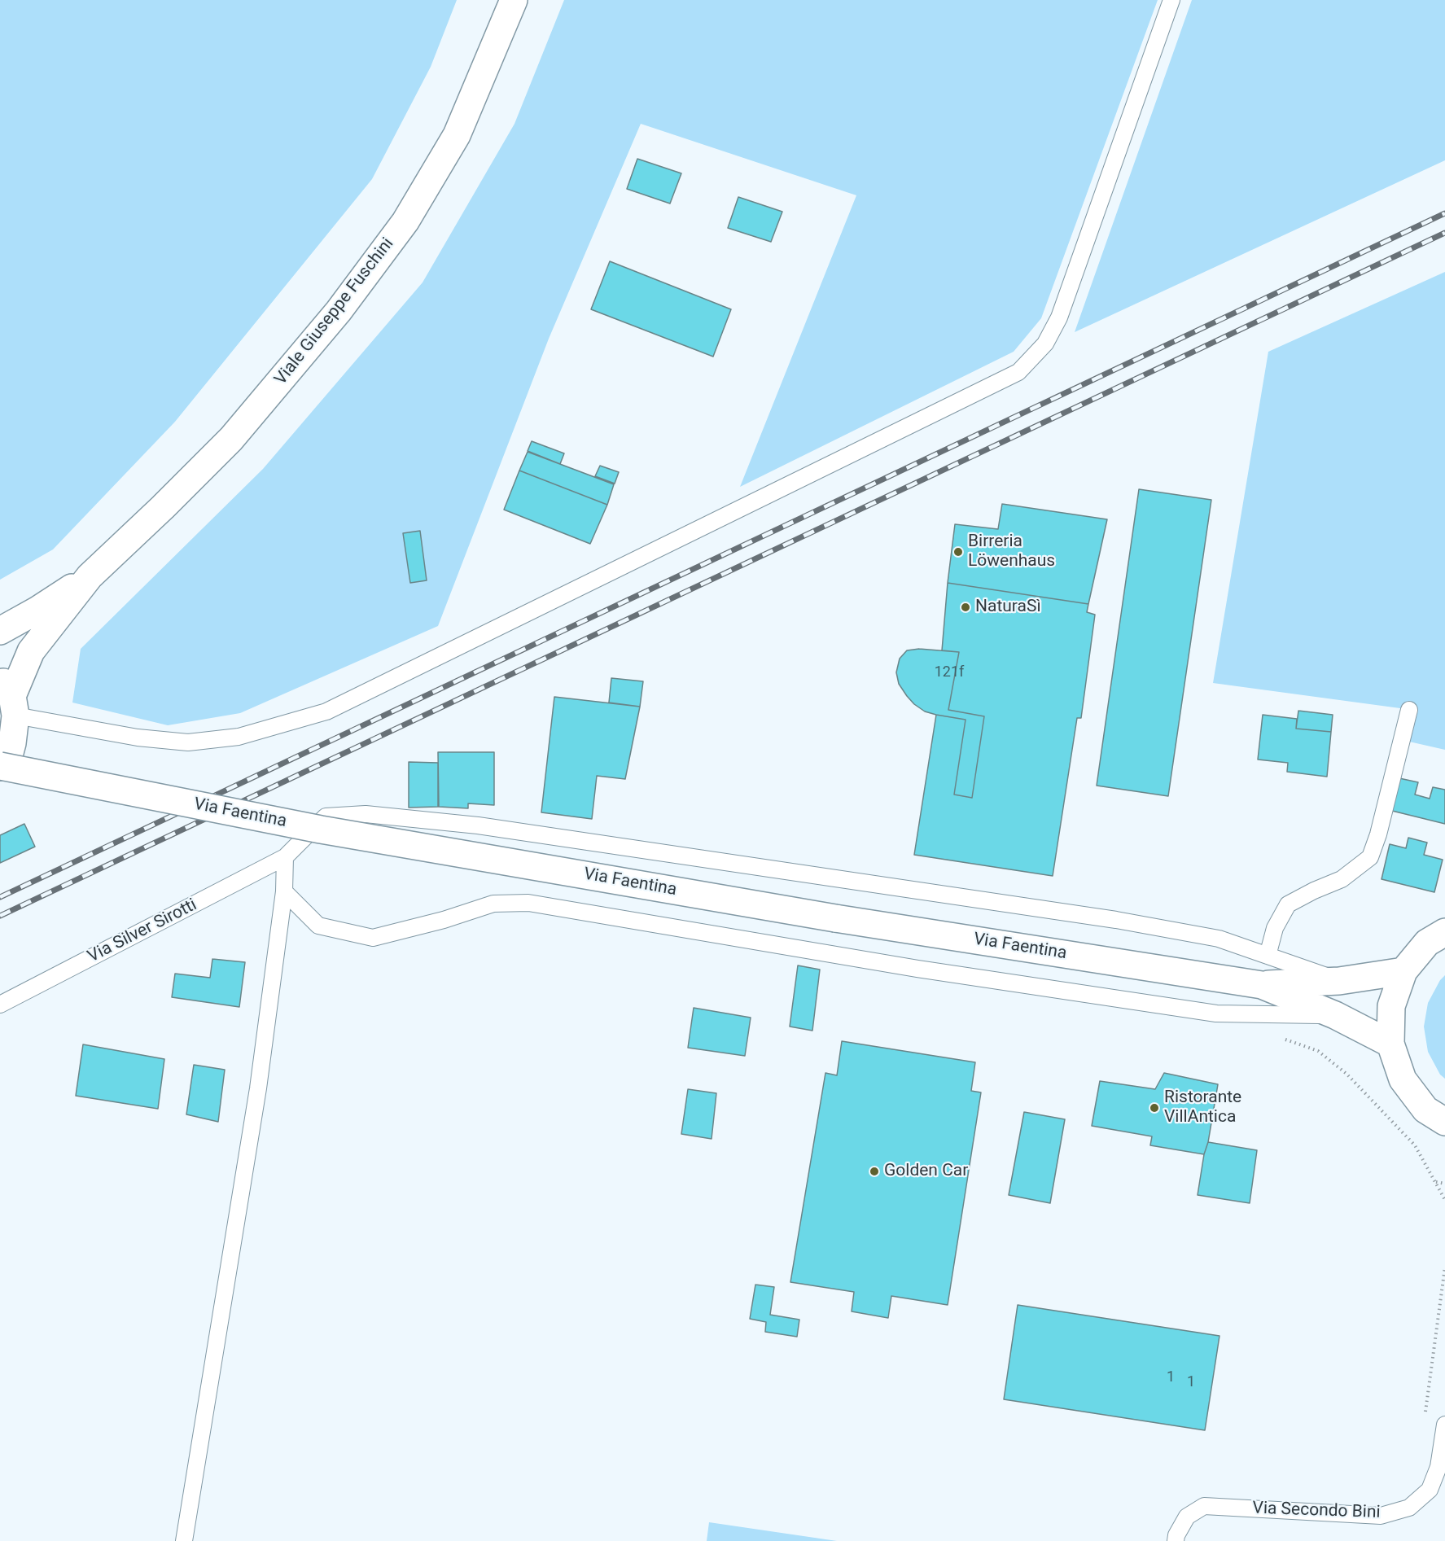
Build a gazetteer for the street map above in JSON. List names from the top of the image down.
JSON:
{
  "streets": {
    "main road": ["Viale Giuseppe Fuschini", "Via Faentina"],
    "lane": ["Via Silver Sirotti", "Via Secondo Bini"]
  },
  "crossings": [
    ["Viale Giuseppe Fuschini", "Via Faentina"],
    ["Via Faentina", "Via Silver Sirotti"]
  ],
  "places": [
    "Birreria Löwenhaus",
    "NaturaSì",
    "Ristorante VillAntica",
    "Golden Car"
  ],
  "house_numbers": ["121f", "1", "1"]
}
